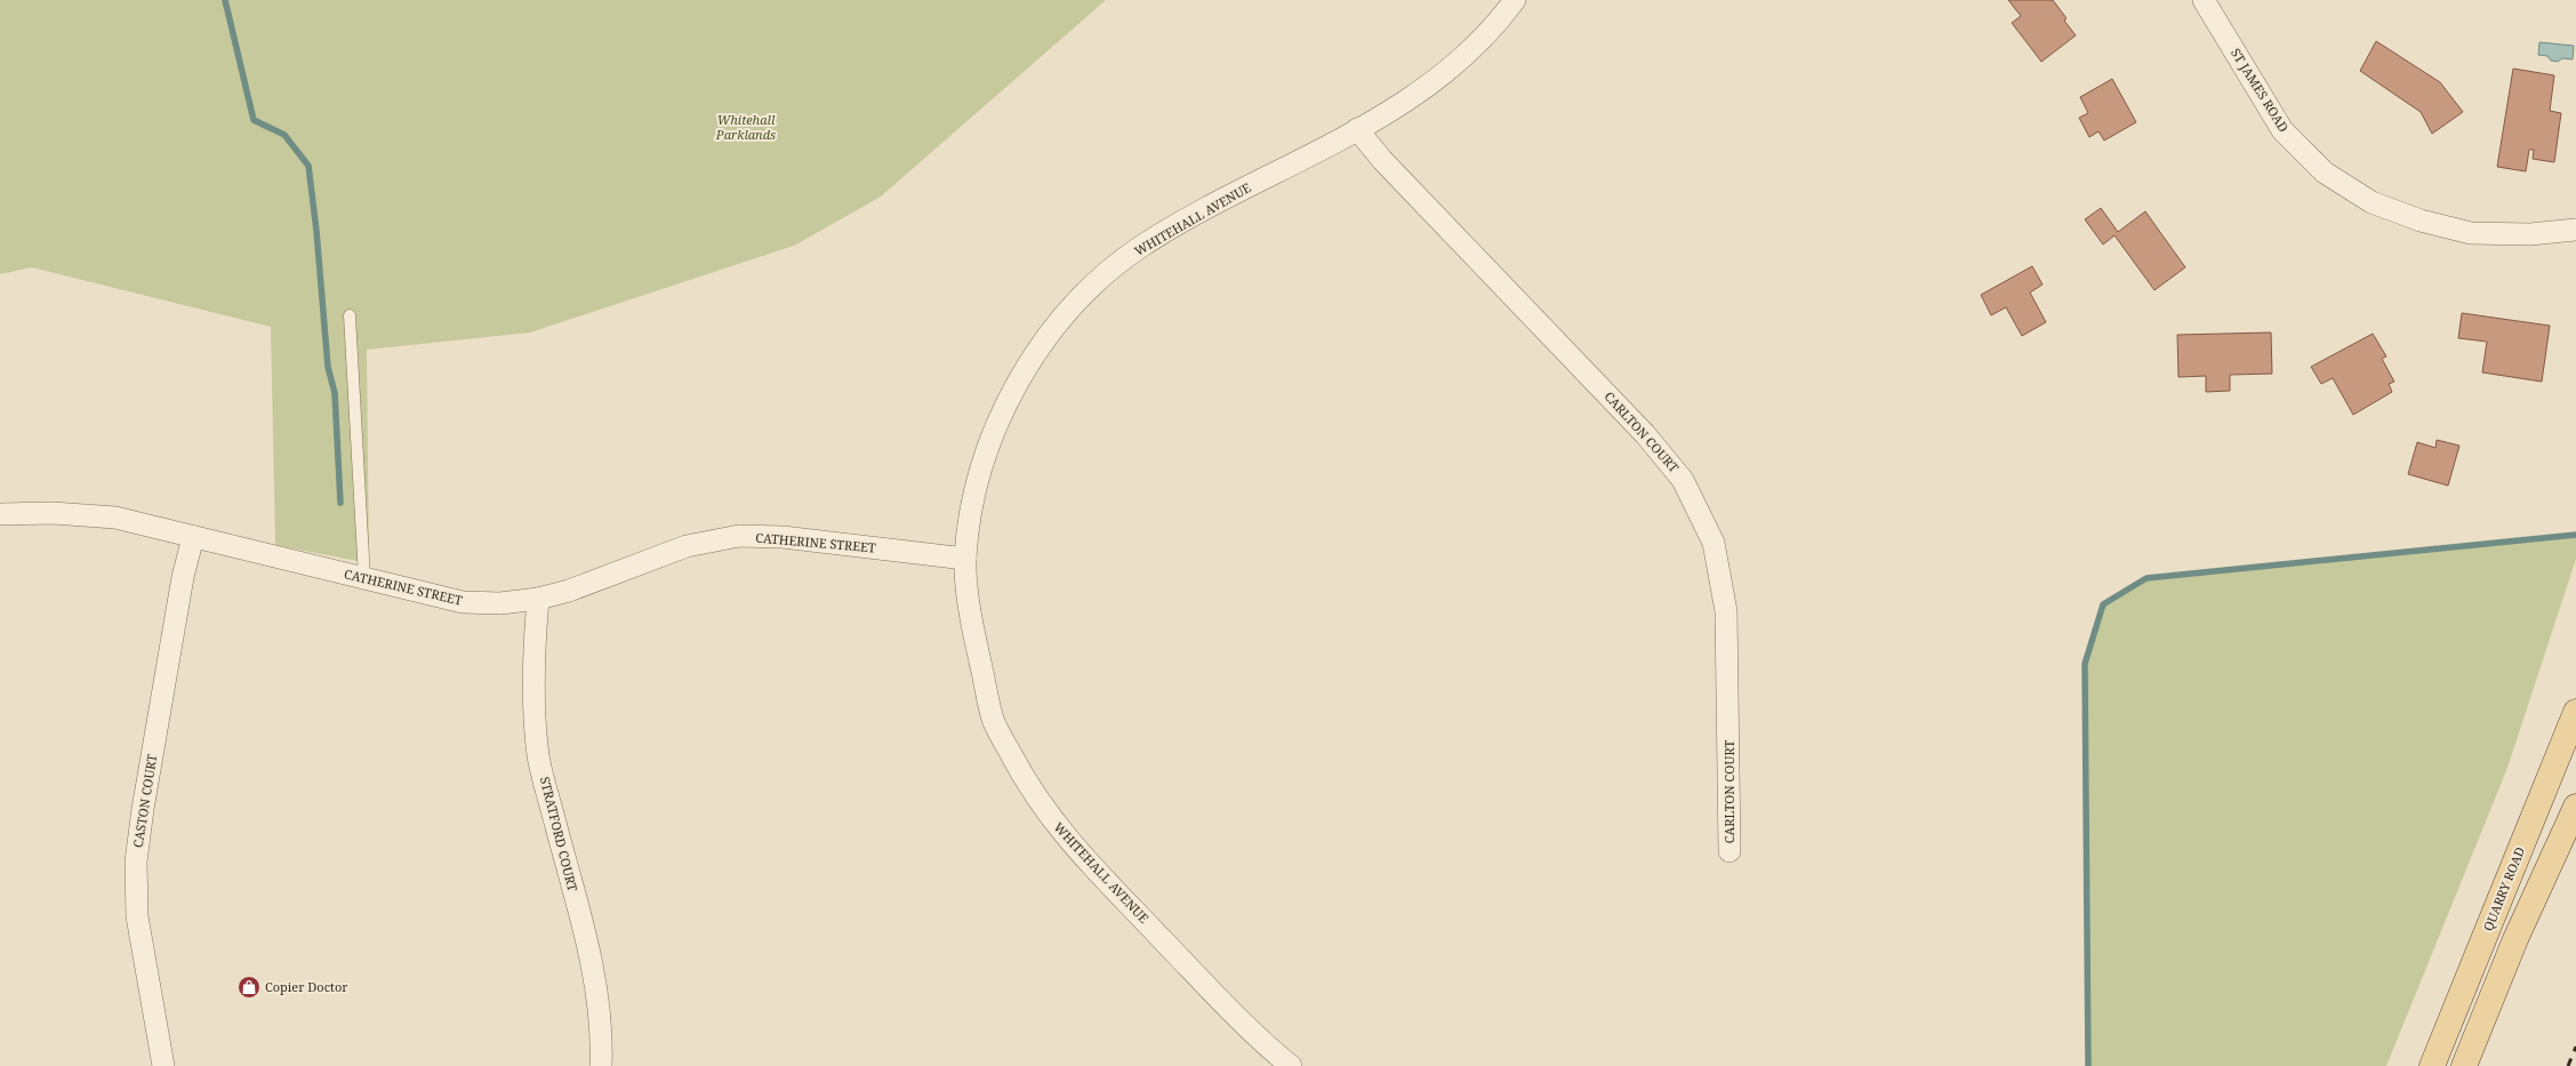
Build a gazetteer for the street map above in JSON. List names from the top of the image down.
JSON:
{
  "streets": {
    "main road": ["QUARRY ROAD"],
    "street": [
      "ST JAMES ROAD",
      "WHITEHALL AVENUE",
      "CARLTON COURT",
      "CATHERINE STREET",
      "CASTON COURT",
      "STRATFORD COURT"
    ]
  },
  "crossings": [
    ["WHITEHALL AVENUE", "CARLTON COURT"],
    ["WHITEHALL AVENUE", "CATHERINE STREET"],
    ["CATHERINE STREET", "CASTON COURT"],
    ["CATHERINE STREET", "STRATFORD COURT"]
  ],
  "parks": ["Whitehall Parklands"],
  "places": {
    "shop": ["Copier Doctor"]
  }
}
